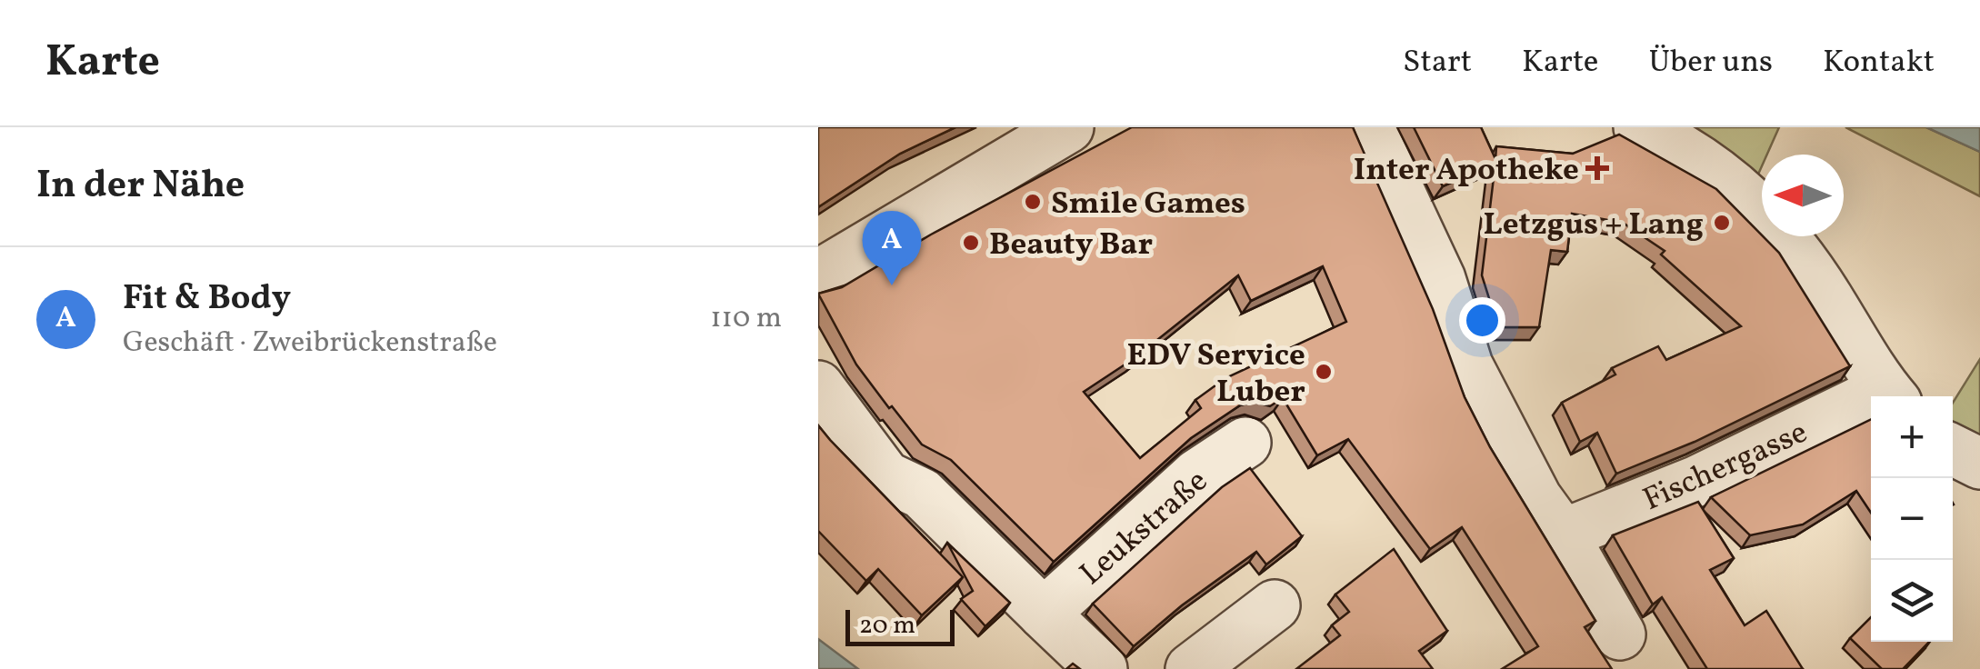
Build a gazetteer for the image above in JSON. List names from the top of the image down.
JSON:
{
  "streets": {
    "street": ["Fischergasse", "Leukstraße"]
  },
  "places": {
    "health": ["Inter Apotheke"],
    "other": [
      "Smile Games",
      "Letzgus + Lang",
      "Beauty Bar",
      "EDV Service Luber"
    ]
  },
  "scale_bar": "20 m",
  "north": "left",
  "page": {
    "header": "Karte",
    "nav": [
      "Start",
      "Karte",
      "Über uns",
      "Kontakt"
    ],
    "heading": "In der Nähe",
    "pins": "A",
    "list": [
      {
        "mark": "A",
        "name": "Fit & Body",
        "note": "Geschäft · Zweibrückenstraße",
        "value": "110 m"
      }
    ],
    "map_buttons": ["+", "−"],
    "scale": "20 m"
  }
}
